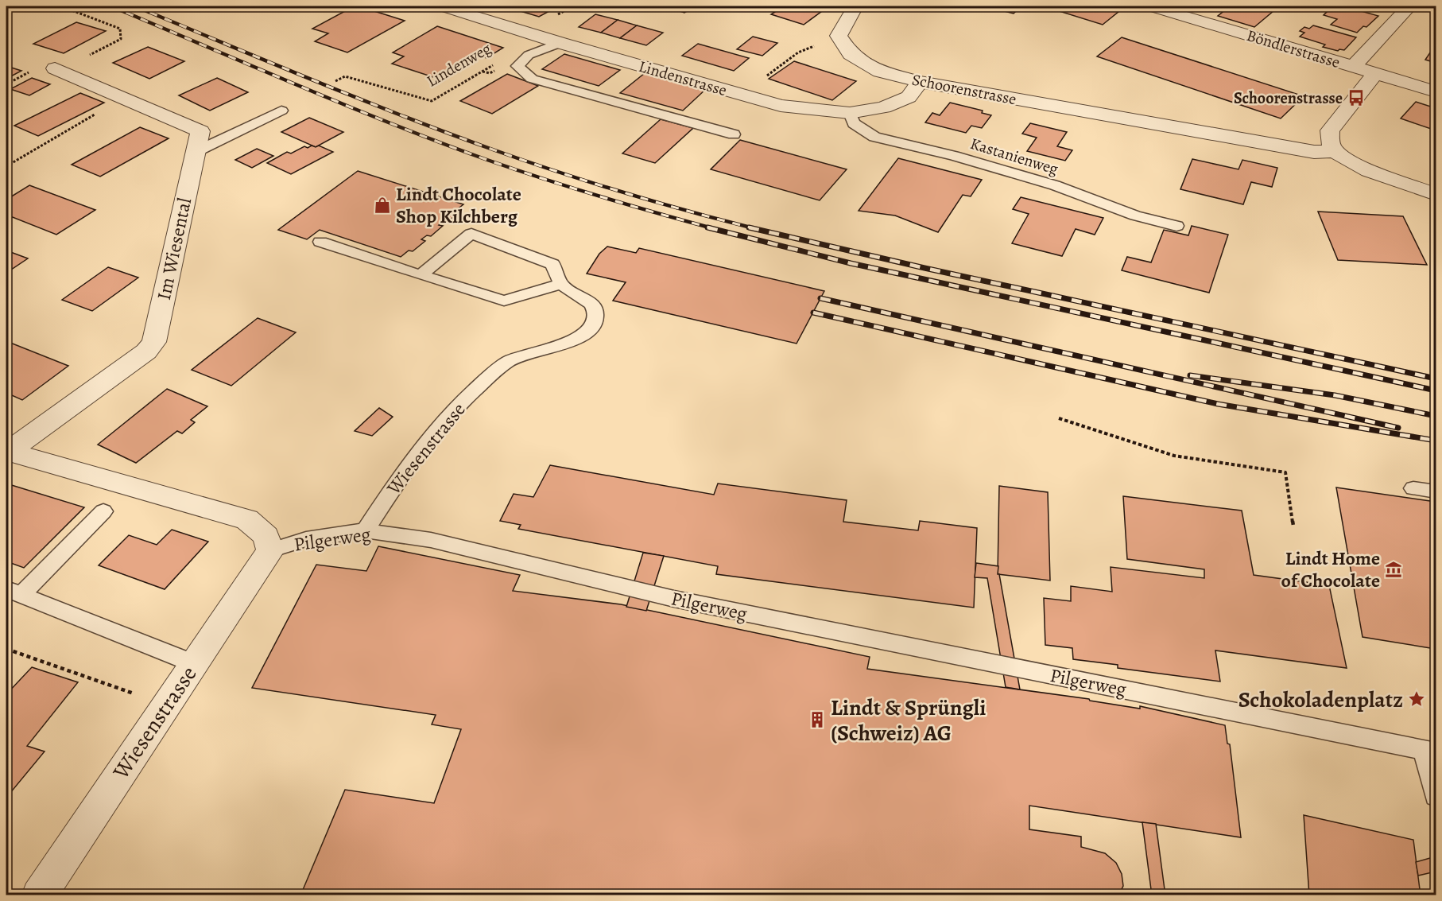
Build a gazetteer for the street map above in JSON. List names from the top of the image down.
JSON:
{
  "streets": {
    "street": [
      "Böndlerstrasse",
      "Lindenstrasse",
      "Schoorenstrasse",
      "Im Wiesental",
      "Wiesenstrasse",
      "Pilgerweg"
    ],
    "lane": ["Kastanienweg"],
    "path": ["Lindenweg"]
  },
  "crossings": [
    ["Lindenweg", "Lindenstrasse"],
    ["Lindenstrasse", "Schoorenstrasse"],
    ["Lindenstrasse", "Kastanienweg"],
    ["Im Wiesental", "Pilgerweg"],
    ["Wiesenstrasse", "Pilgerweg"]
  ],
  "places": {
    "bus stop": ["Schoorenstrasse"],
    "shop": ["Lindt Chocolate Shop Kilchberg"],
    "museum": ["Lindt Home of Chocolate"],
    "place": ["Schokoladenplatz"],
    "building": ["Lindt & Sprüngli (Schweiz) AG"]
  }
}
